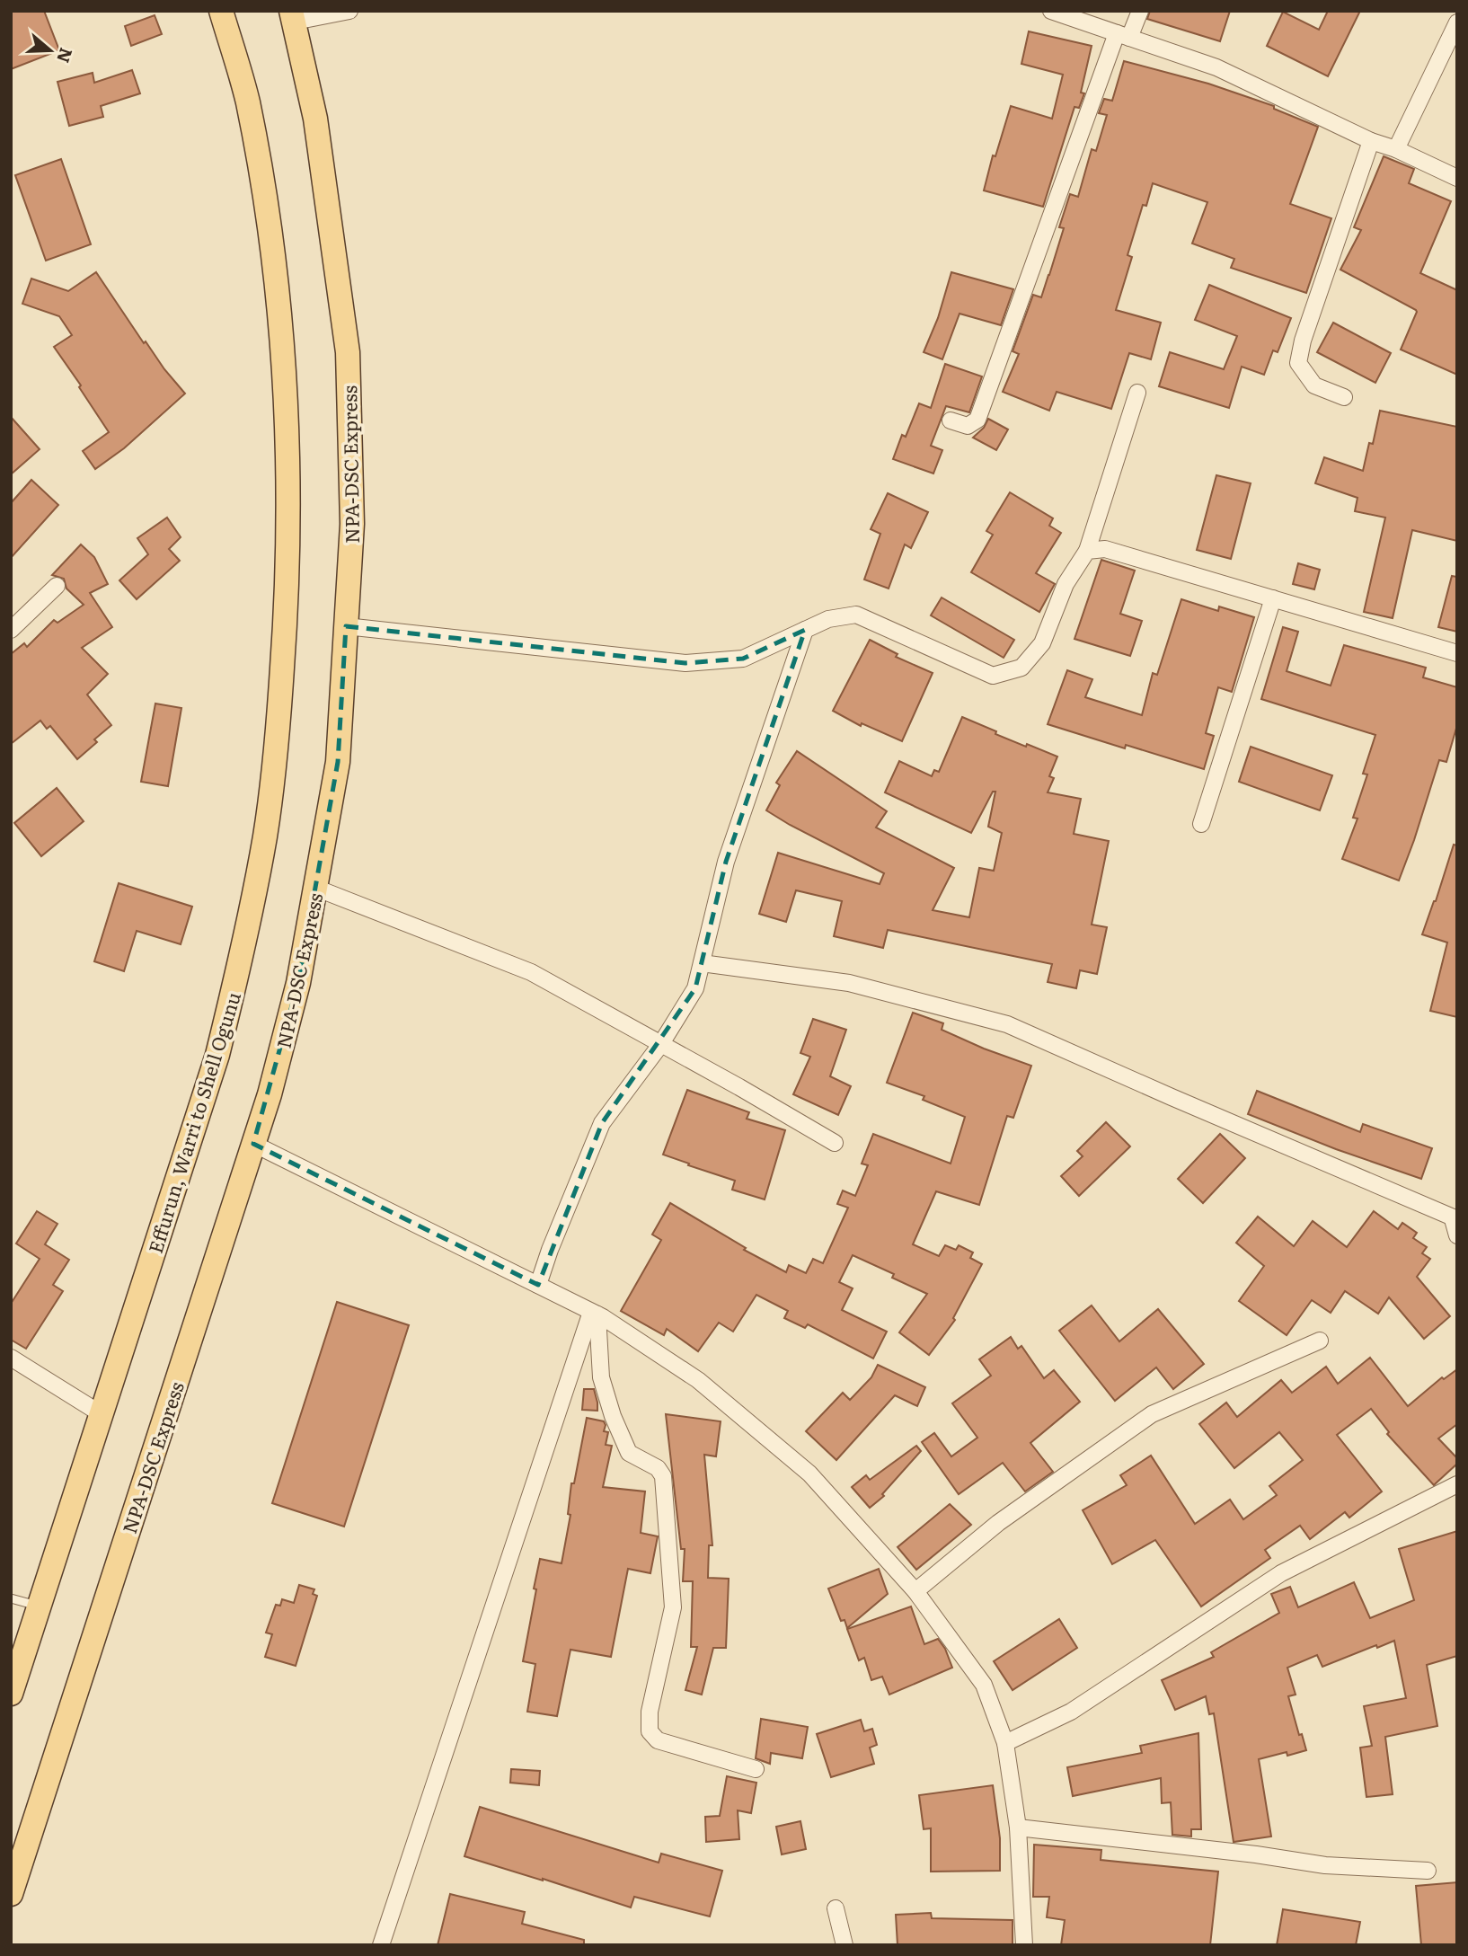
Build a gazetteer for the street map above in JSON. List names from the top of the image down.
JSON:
{
  "streets": {
    "main road": ["NPA-DSC Express", "Effurun, Warri to Shell Ogunu"]
  },
  "north": "right"
}
